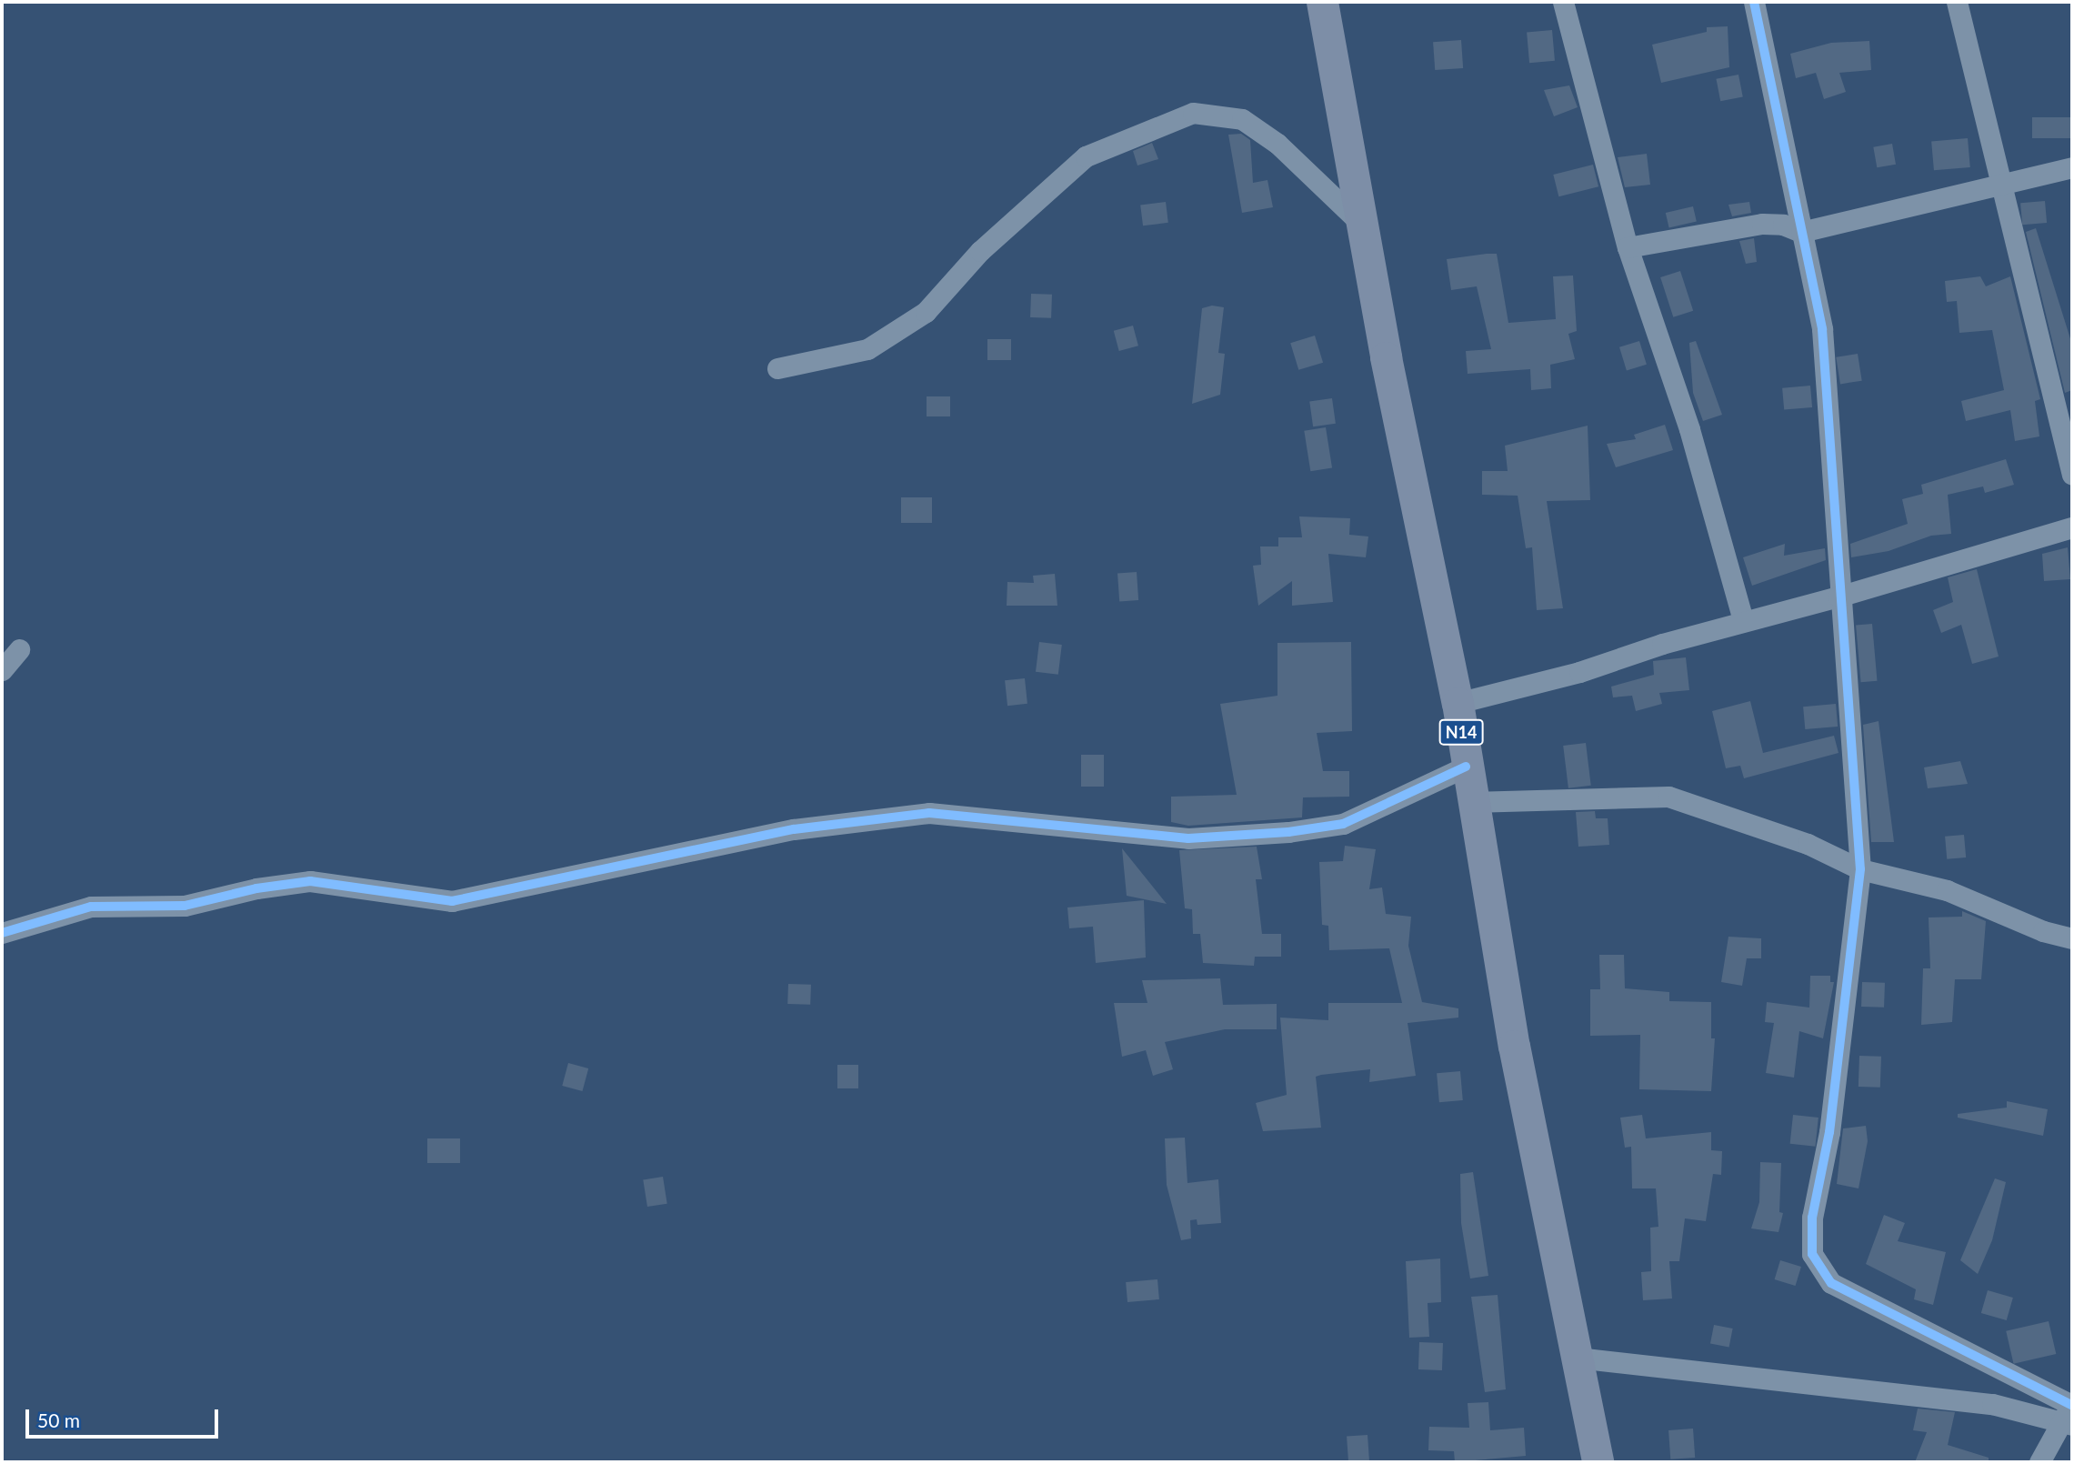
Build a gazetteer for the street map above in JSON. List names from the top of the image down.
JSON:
{
  "streets": {
    "main road": ["N14"]
  },
  "scale_bar": "50 m"
}
